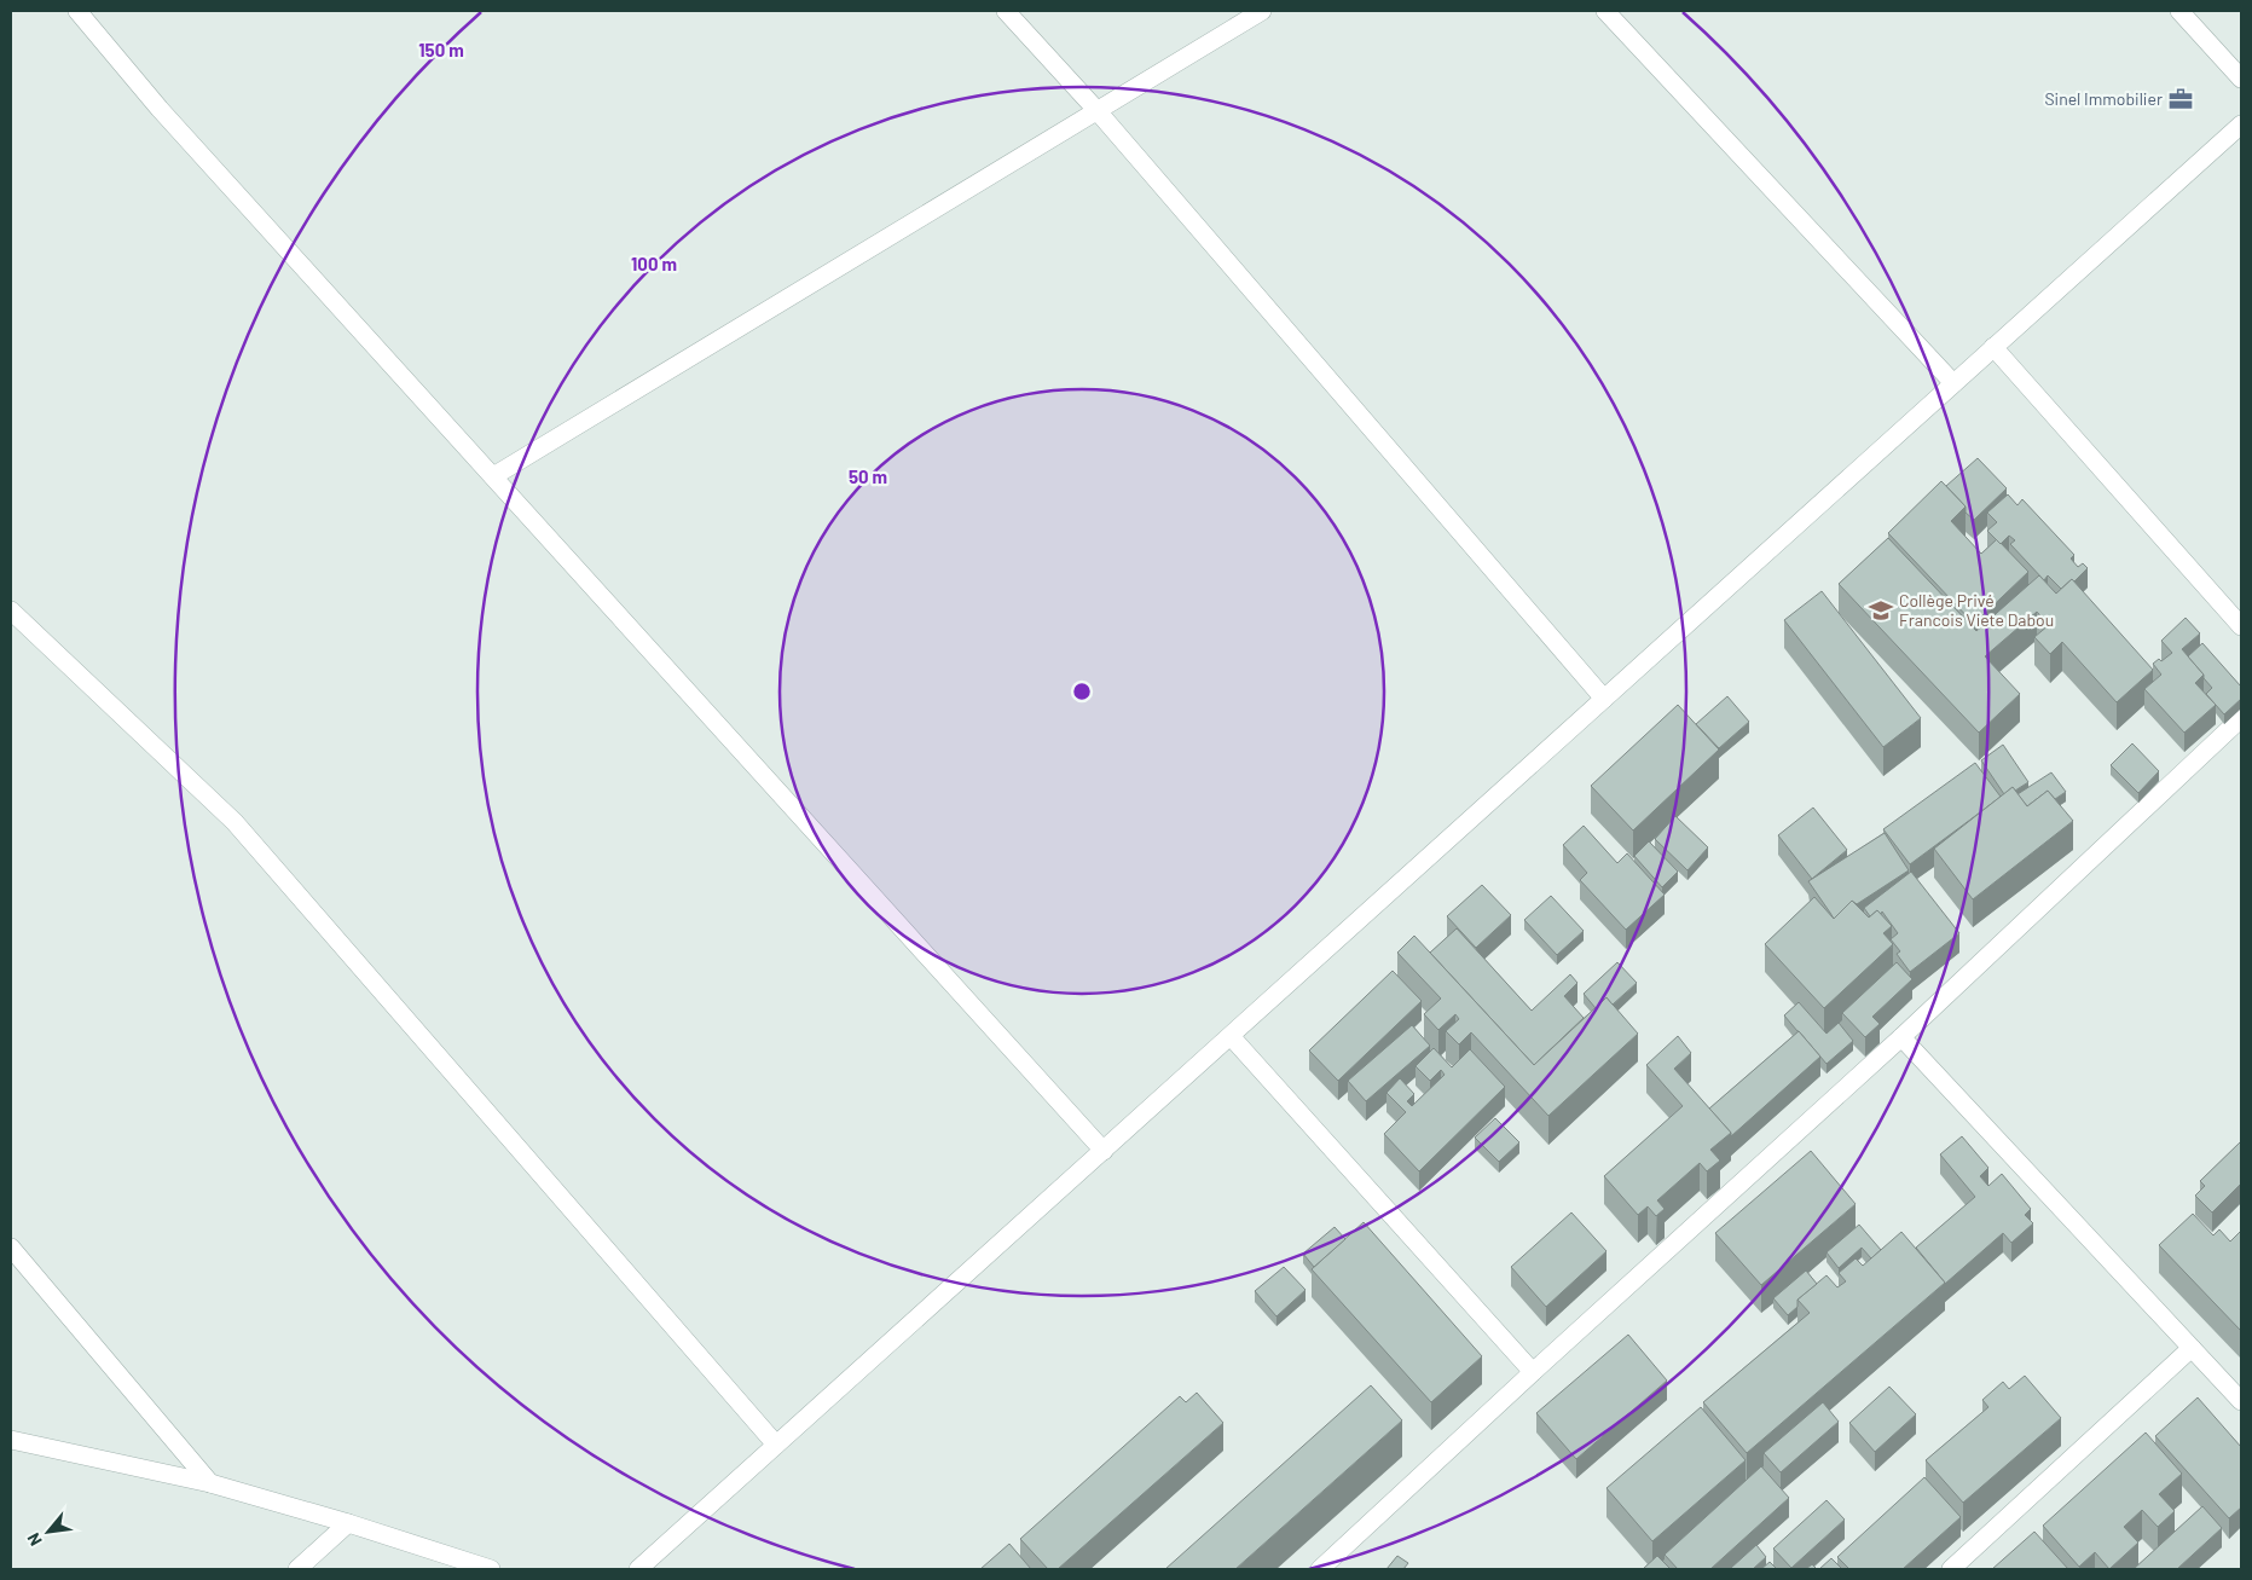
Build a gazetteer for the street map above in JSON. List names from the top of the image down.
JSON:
{
  "places": {
    "office": ["Sinel Immobilier"],
    "school or university": ["Collège Privé Francois Viete Dabou"]
  },
  "north": "bottom left",
  "rings": ["150 m", "100 m", "50 m"]
}
